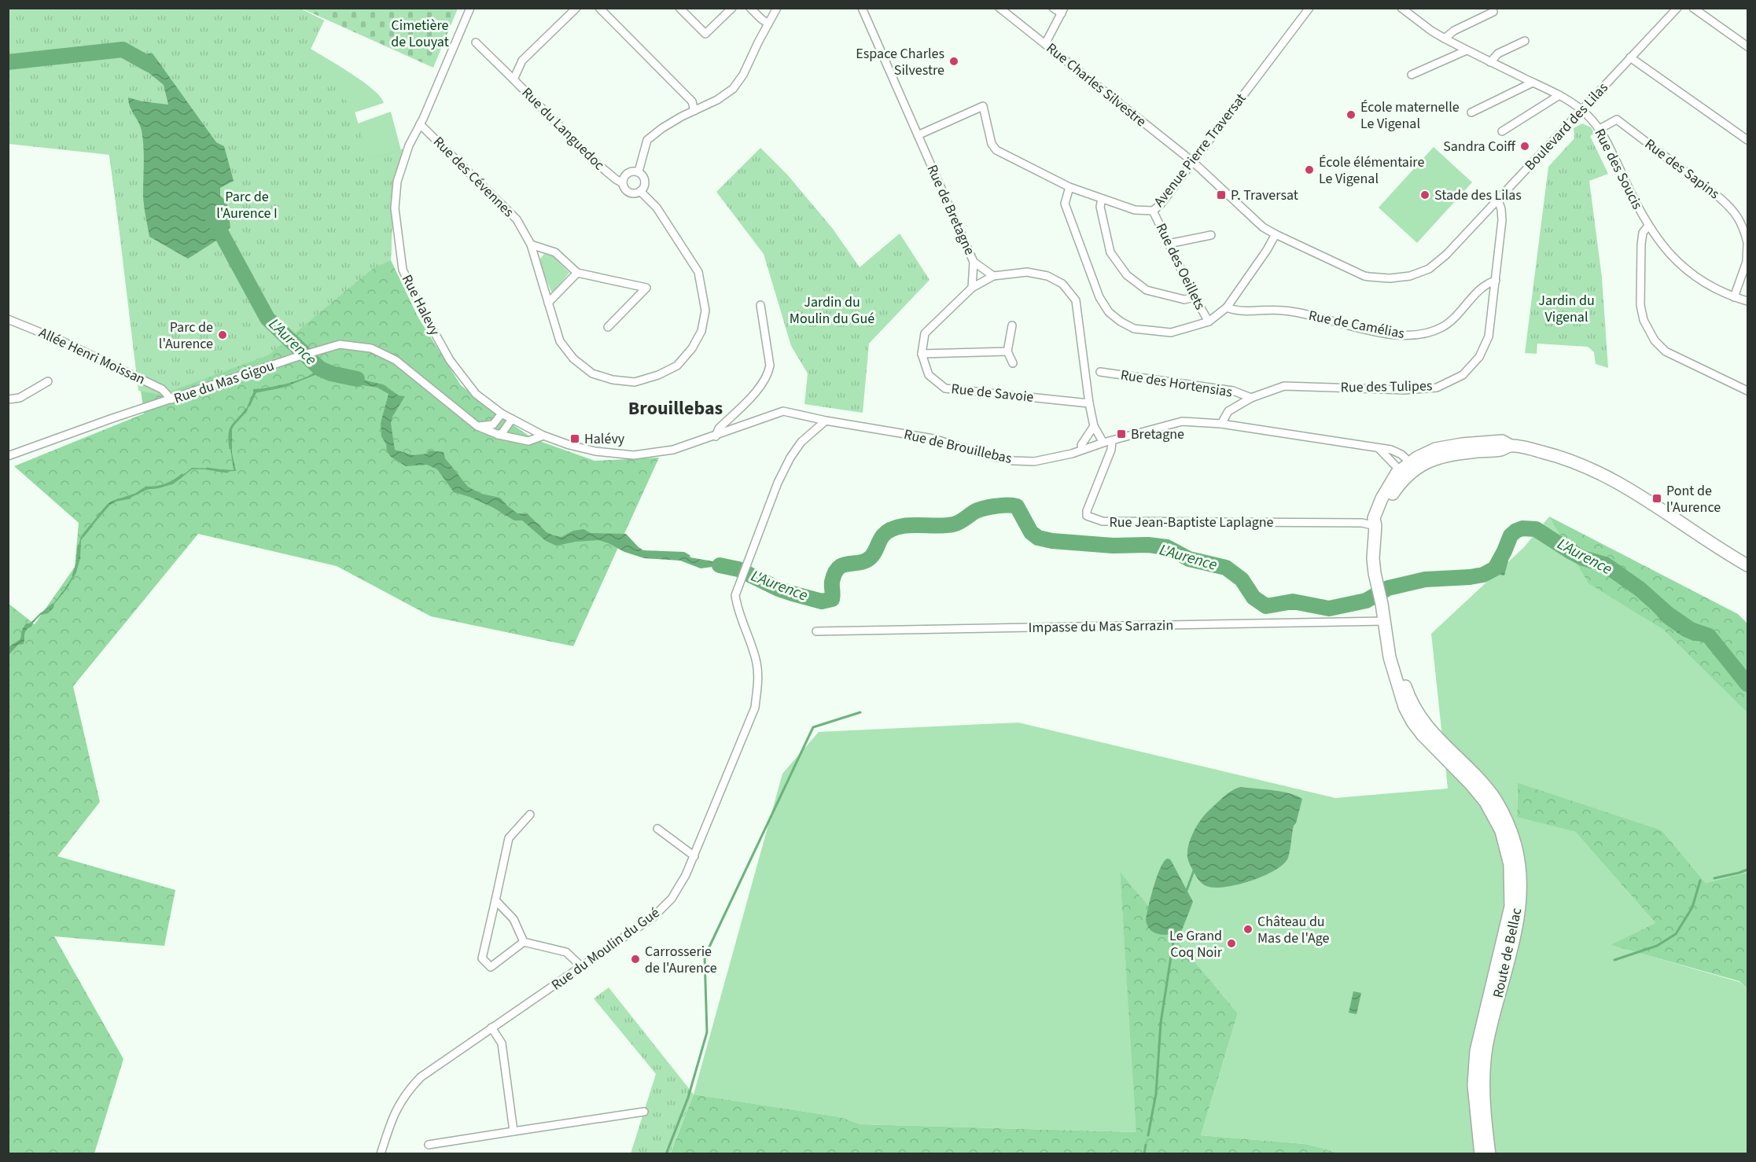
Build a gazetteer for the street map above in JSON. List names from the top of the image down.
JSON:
{
  "streets": {
    "main road": ["Route de Bellac"],
    "street": [
      "Rue Charles Silvestre",
      "Boulevard des Lilas",
      "Rue du Languedoc",
      "Avenue Pierre Traversat",
      "Rue des Soucis",
      "Rue des Sapins",
      "Rue des Cévennes",
      "Rue de Bretagne",
      "Rue des Oeillets",
      "Rue Halevy",
      "Rue de Camélias",
      "Allée Henri Moissan",
      "Rue du Mas Gigou",
      "Rue des Hortensias",
      "Rue des Tulipes",
      "Rue de Savoie",
      "Rue de Brouillebas",
      "Rue Jean-Baptiste Laplagne",
      "Impasse du Mas Sarrazin",
      "Rue du Moulin du Gué"
    ]
  },
  "crossings": [
    ["Rue Charles Silvestre", "Boulevard des Lilas"],
    ["Rue Charles Silvestre", "Avenue Pierre Traversat"],
    ["Boulevard des Lilas", "Avenue Pierre Traversat"],
    ["Boulevard des Lilas", "Rue des Soucis"],
    ["Boulevard des Lilas", "Rue des Tulipes"],
    ["Rue du Languedoc", "Rue des Cévennes"],
    ["Avenue Pierre Traversat", "Rue de Bretagne"],
    ["Avenue Pierre Traversat", "Rue des Oeillets"],
    ["Rue des Soucis", "Rue des Sapins"],
    ["Rue des Cévennes", "Rue Halevy"],
    ["Rue Halevy", "Rue de Brouillebas"],
    ["Rue de Camélias", "Rue des Tulipes"],
    ["Allée Henri Moissan", "Rue du Mas Gigou"],
    ["Rue du Mas Gigou", "Rue de Brouillebas"],
    ["Rue des Hortensias", "Rue des Tulipes"],
    ["Rue des Tulipes", "Rue de Brouillebas"],
    ["Rue de Brouillebas", "Rue Jean-Baptiste Laplagne"],
    ["Rue de Brouillebas", "Rue du Moulin du Gué"],
    ["Rue Jean-Baptiste Laplagne", "Route de Bellac"],
    ["Impasse du Mas Sarrazin", "Route de Bellac"]
  ],
  "districts": ["Brouillebas"],
  "water": ["L'Aurence"],
  "parks": [
    "Cimetière de Louyat",
    "Parc de l'Aurence I",
    "Jardin du Vigenal",
    "Jardin du Moulin du Gué"
  ],
  "places": {
    "other": [
      "Espace Charles Silvestre",
      "École maternelle Le Vigenal",
      "Sandra Coiff",
      "École élémentaire Le Vigenal",
      "Stade des Lilas",
      "Parc de l'Aurence",
      "Château du Mas de l'Age",
      "Le Grand Coq Noir",
      "Carrosserie de l'Aurence"
    ],
    "transit": [
      "P. Traversat",
      "Bretagne",
      "Halévy",
      "Pont de l'Aurence"
    ]
  }
}
